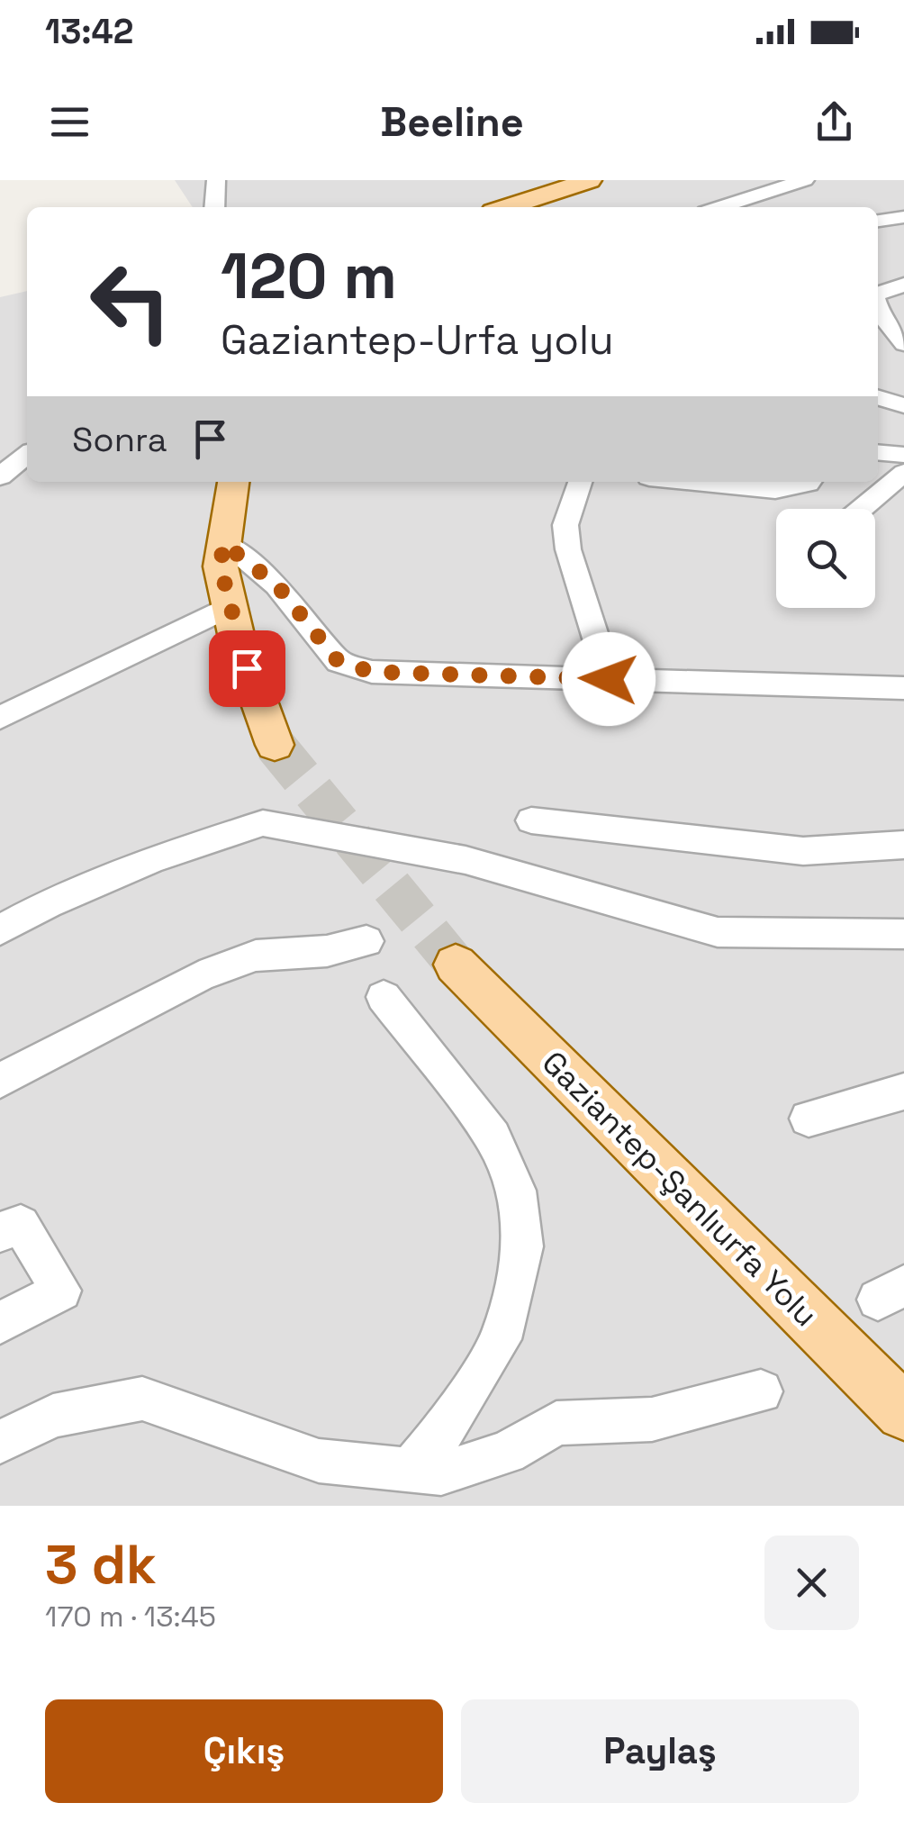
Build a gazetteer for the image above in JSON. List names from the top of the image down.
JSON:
{
  "streets": {
    "main road": ["Gaziantep-Şanlıurfa Yolu"]
  },
  "page": {
    "status": "13:42",
    "header": "Beeline",
    "turn": ["120 m", "Gaziantep-Urfa yolu"],
    "then": "Sonra",
    "heading": ["3 dk", "170 m · 13:45"],
    "buttons": ["Çıkış", "Paylaş"]
  }
}
